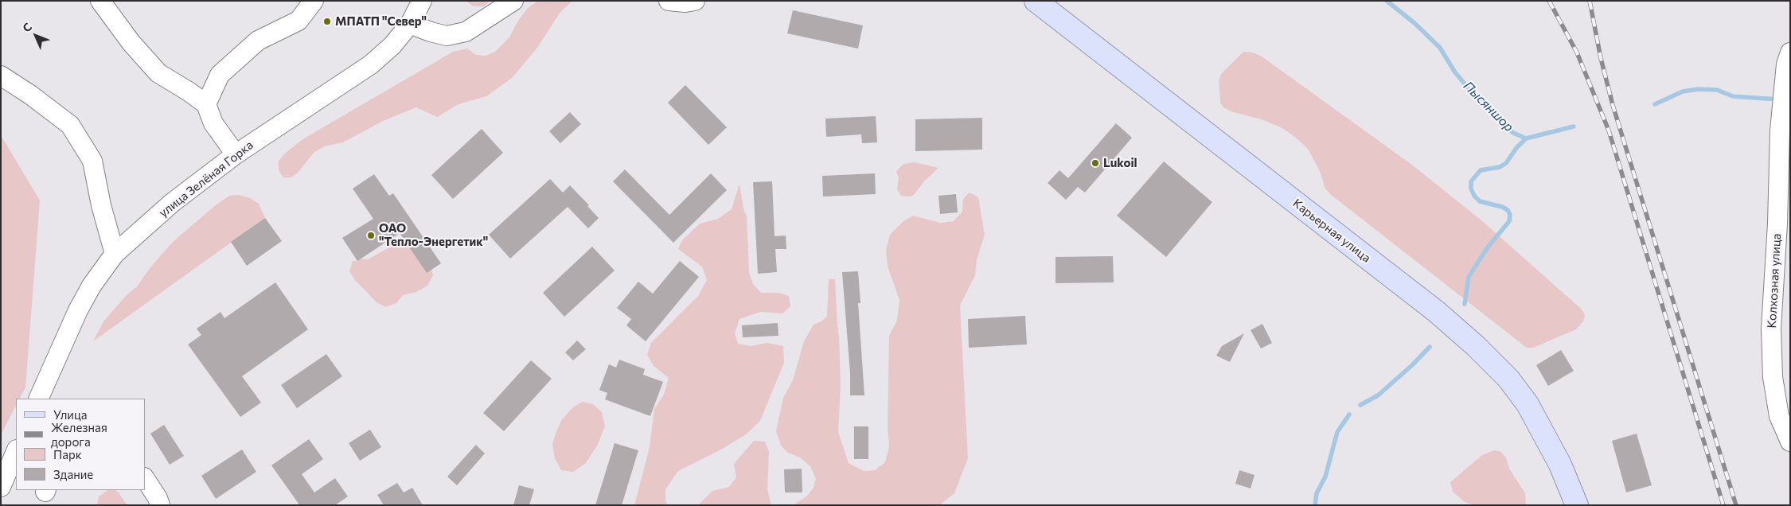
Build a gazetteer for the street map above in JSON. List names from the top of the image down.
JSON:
{
  "streets": {
    "main road": ["Карьерная улица"],
    "street": ["улица Зелёная Горка", "Колхозная улица"]
  },
  "water": ["Пысяншор"],
  "places": ["МПАТП \"Север\"", "Lukoil", "ОАО \"Тепло-Энергетик\""],
  "legend": [
    "Улица",
    "Железная дорога",
    "Парк",
    "Здание"
  ],
  "north": "top left"
}
